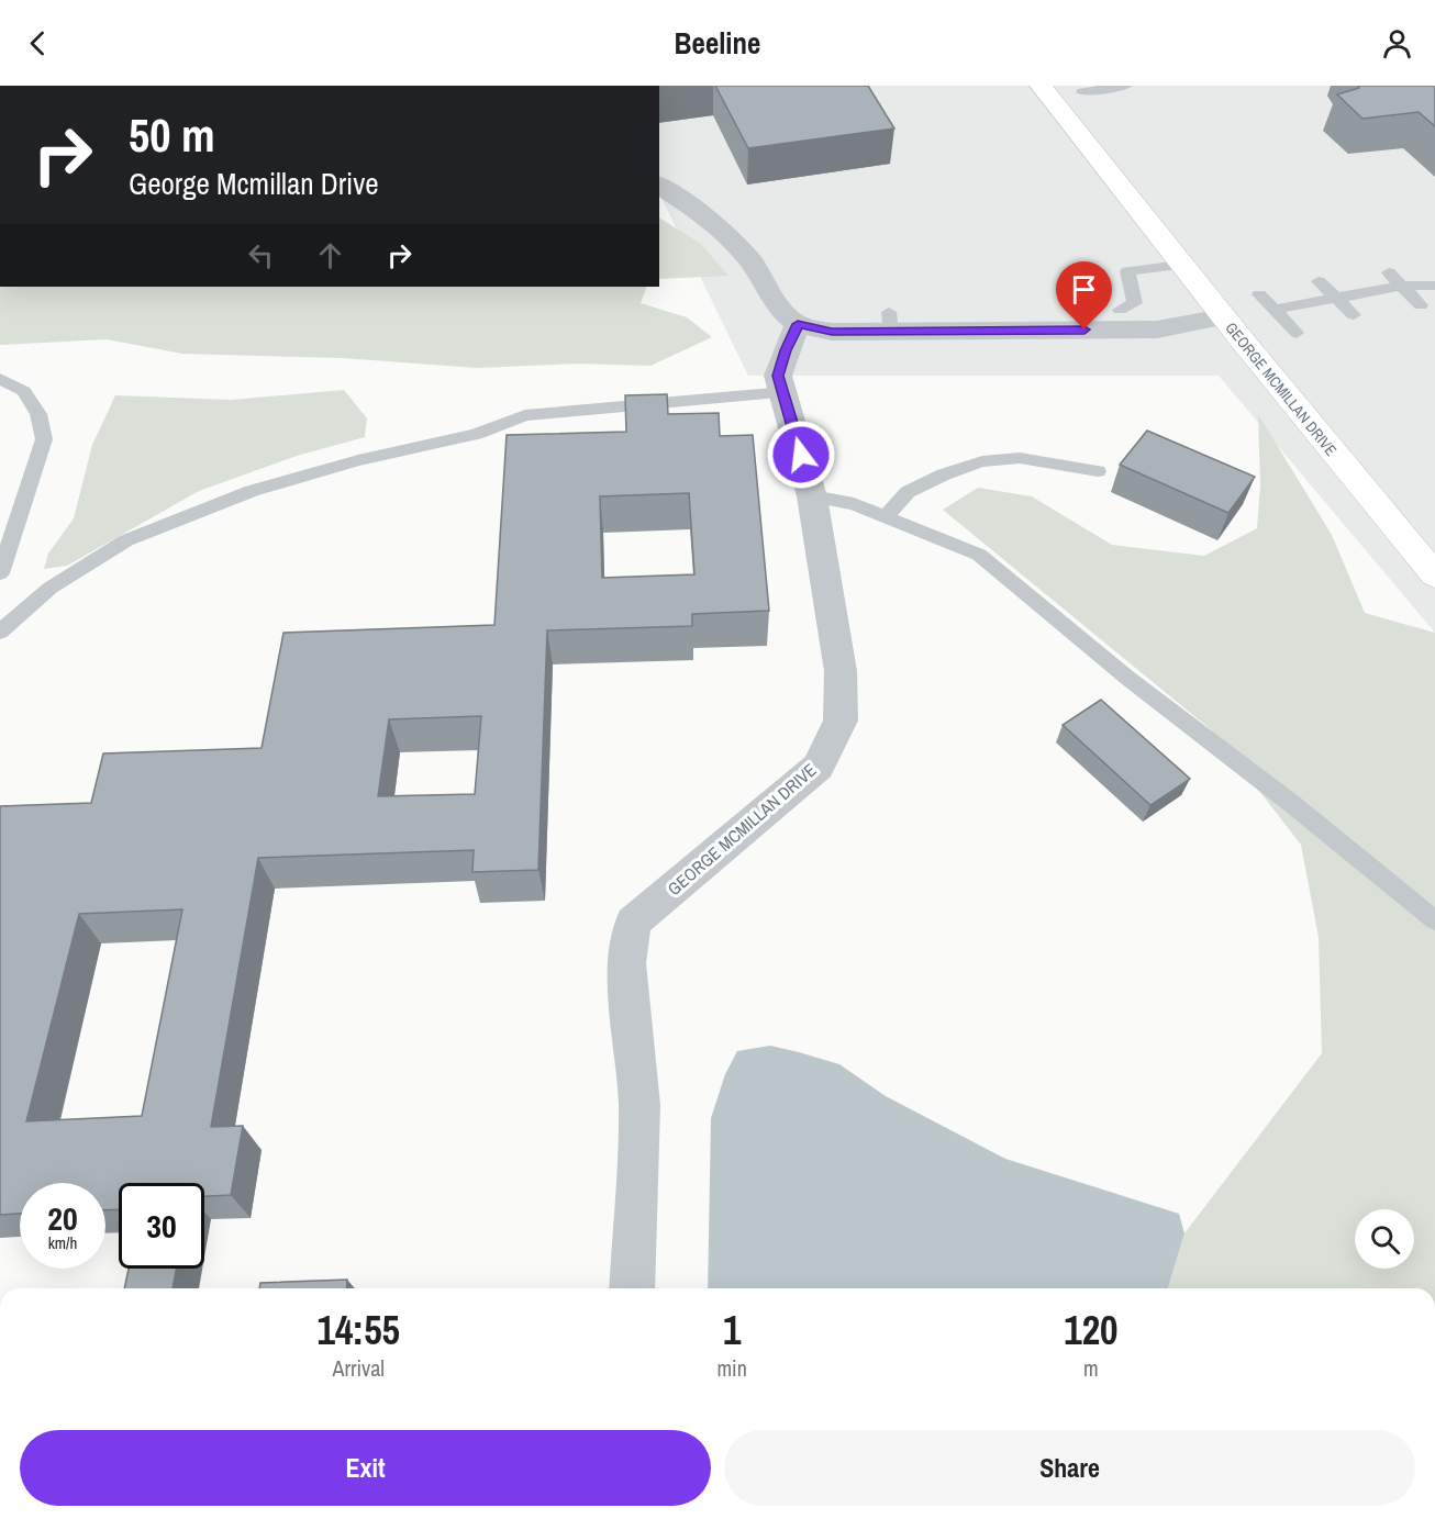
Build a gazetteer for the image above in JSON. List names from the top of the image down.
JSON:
{
  "streets": {
    "street": ["GEORGE MCMILLAN DRIVE"]
  },
  "page": {
    "header": "Beeline",
    "turn": ["50 m", "George Mcmillan Drive"],
    "speed": "20 km/h",
    "limit": "30",
    "eta": [
      "14:55",
      "Arrival",
      "1",
      "min",
      "120",
      "m"
    ],
    "buttons": ["Exit", "Share"]
  }
}
